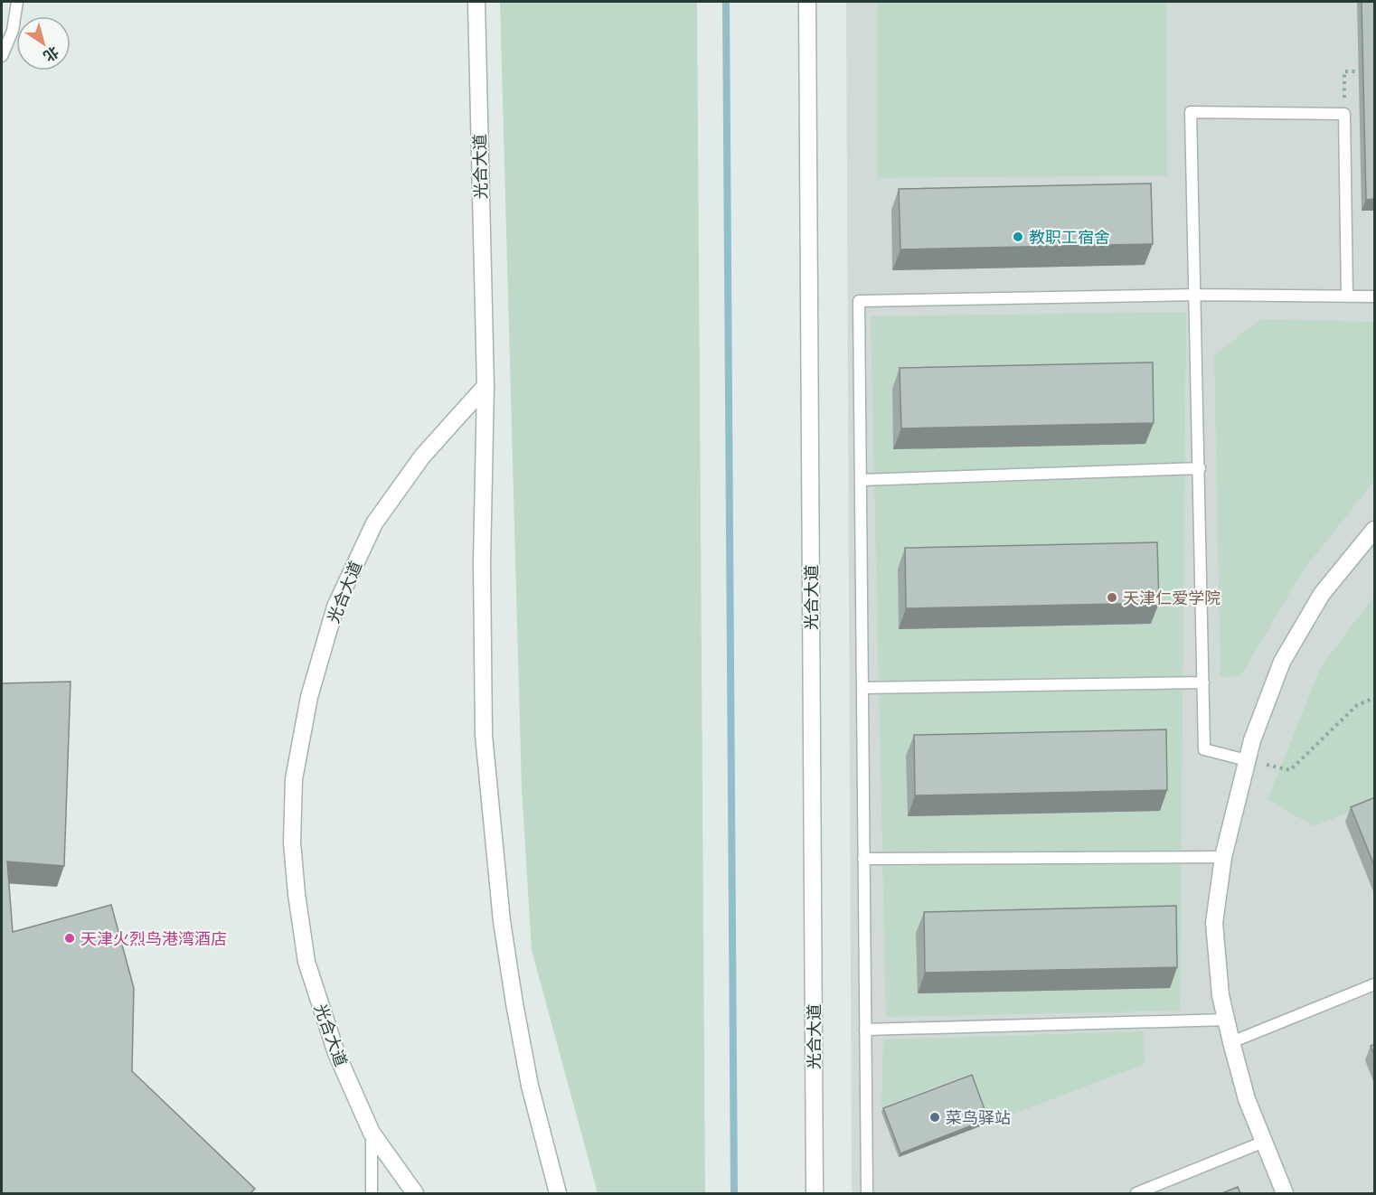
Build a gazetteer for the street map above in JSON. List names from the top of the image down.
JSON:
{
  "streets": {
    "street": ["光合大道"]
  },
  "places": [
    "教职工宿舍",
    "天津仁爱学院",
    "天津火烈鸟港湾酒店",
    "菜鸟驿站"
  ],
  "north": "bottom right"
}
